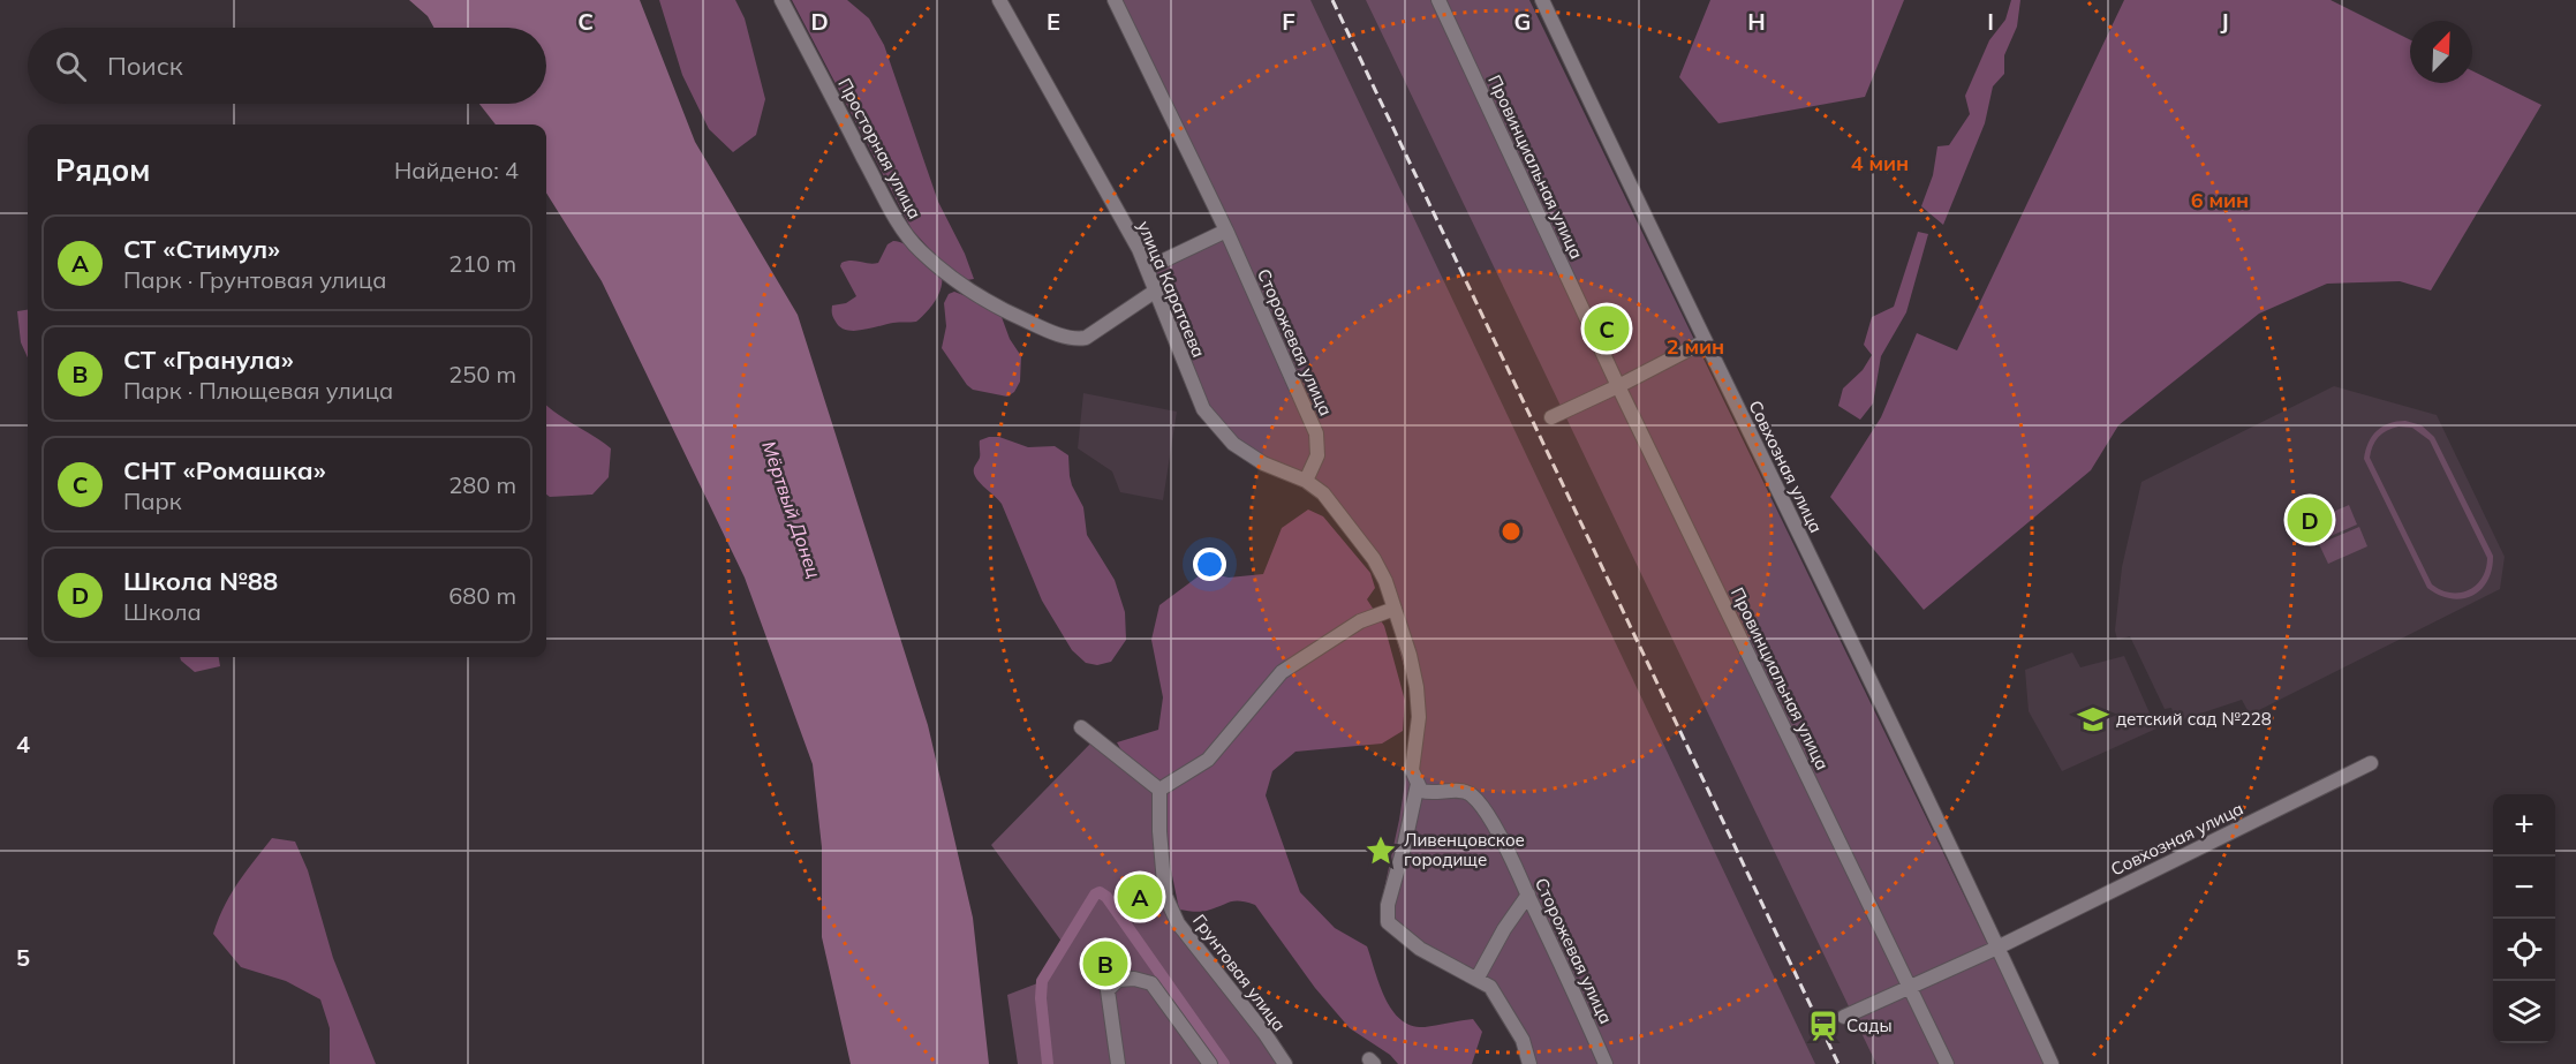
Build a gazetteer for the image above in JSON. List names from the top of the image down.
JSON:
{
  "streets": {
    "street": [
      "Просторная улица",
      "Провинциальная улица",
      "улица Каратаева",
      "Сторожевая улица",
      "Совхозная улица",
      "Грунтовая улица"
    ]
  },
  "crossings": [
    ["Просторная улица", "улица Каратаева"],
    ["улица Каратаева", "Сторожевая улица"]
  ],
  "water": ["Мёртвый Донец"],
  "places": {
    "school or university": ["детский сад №228"],
    "place": ["Ливенцовское городище"],
    "station": ["Сады"]
  },
  "north": "top right",
  "page": {
    "search": "Поиск",
    "heading": ["Рядом", "Найдено: 4"],
    "list": [
      {
        "mark": "A",
        "name": "СТ «Стимул»",
        "note": "Парк · Грунтовая улица",
        "value": "210 m"
      },
      {
        "mark": "B",
        "name": "СТ «Гранула»",
        "note": "Парк · Плющевая улица",
        "value": "250 m"
      },
      {
        "mark": "C",
        "name": "СНТ «Ромашка»",
        "note": "Парк",
        "value": "280 m"
      },
      {
        "mark": "D",
        "name": "Школа №88",
        "note": "Школа",
        "value": "680 m"
      }
    ],
    "pins": [
      "C",
      "D",
      "A",
      "B"
    ],
    "map_buttons": ["+", "−"]
  },
  "grid": {
    "columns": [
      "C",
      "D",
      "E",
      "F",
      "G",
      "H",
      "I",
      "J"
    ],
    "rows": ["4", "5"]
  },
  "rings": ["4 мин", "6 мин", "2 мин"]
}
